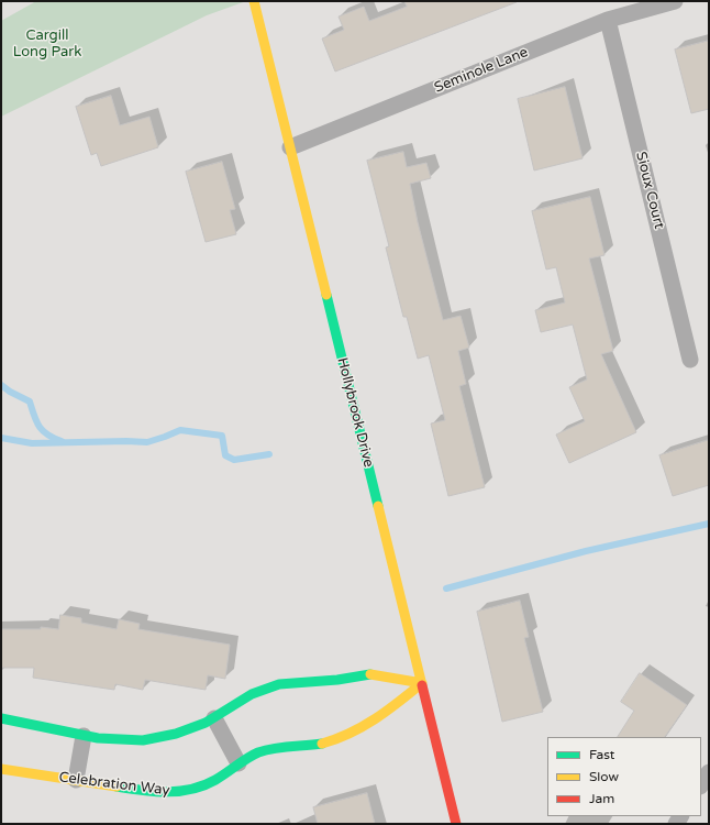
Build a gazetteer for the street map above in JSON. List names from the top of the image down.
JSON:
{
  "streets": {
    "street": [
      "Seminole Lane",
      "Sioux Court",
      "Hollybrook Drive",
      "Celebration Way"
    ]
  },
  "crossings": [
    ["Seminole Lane", "Sioux Court"],
    ["Seminole Lane", "Hollybrook Drive"],
    ["Hollybrook Drive", "Celebration Way"]
  ],
  "parks": ["Cargill Long Park"],
  "legend": ["Fast", "Slow", "Jam"]
}
